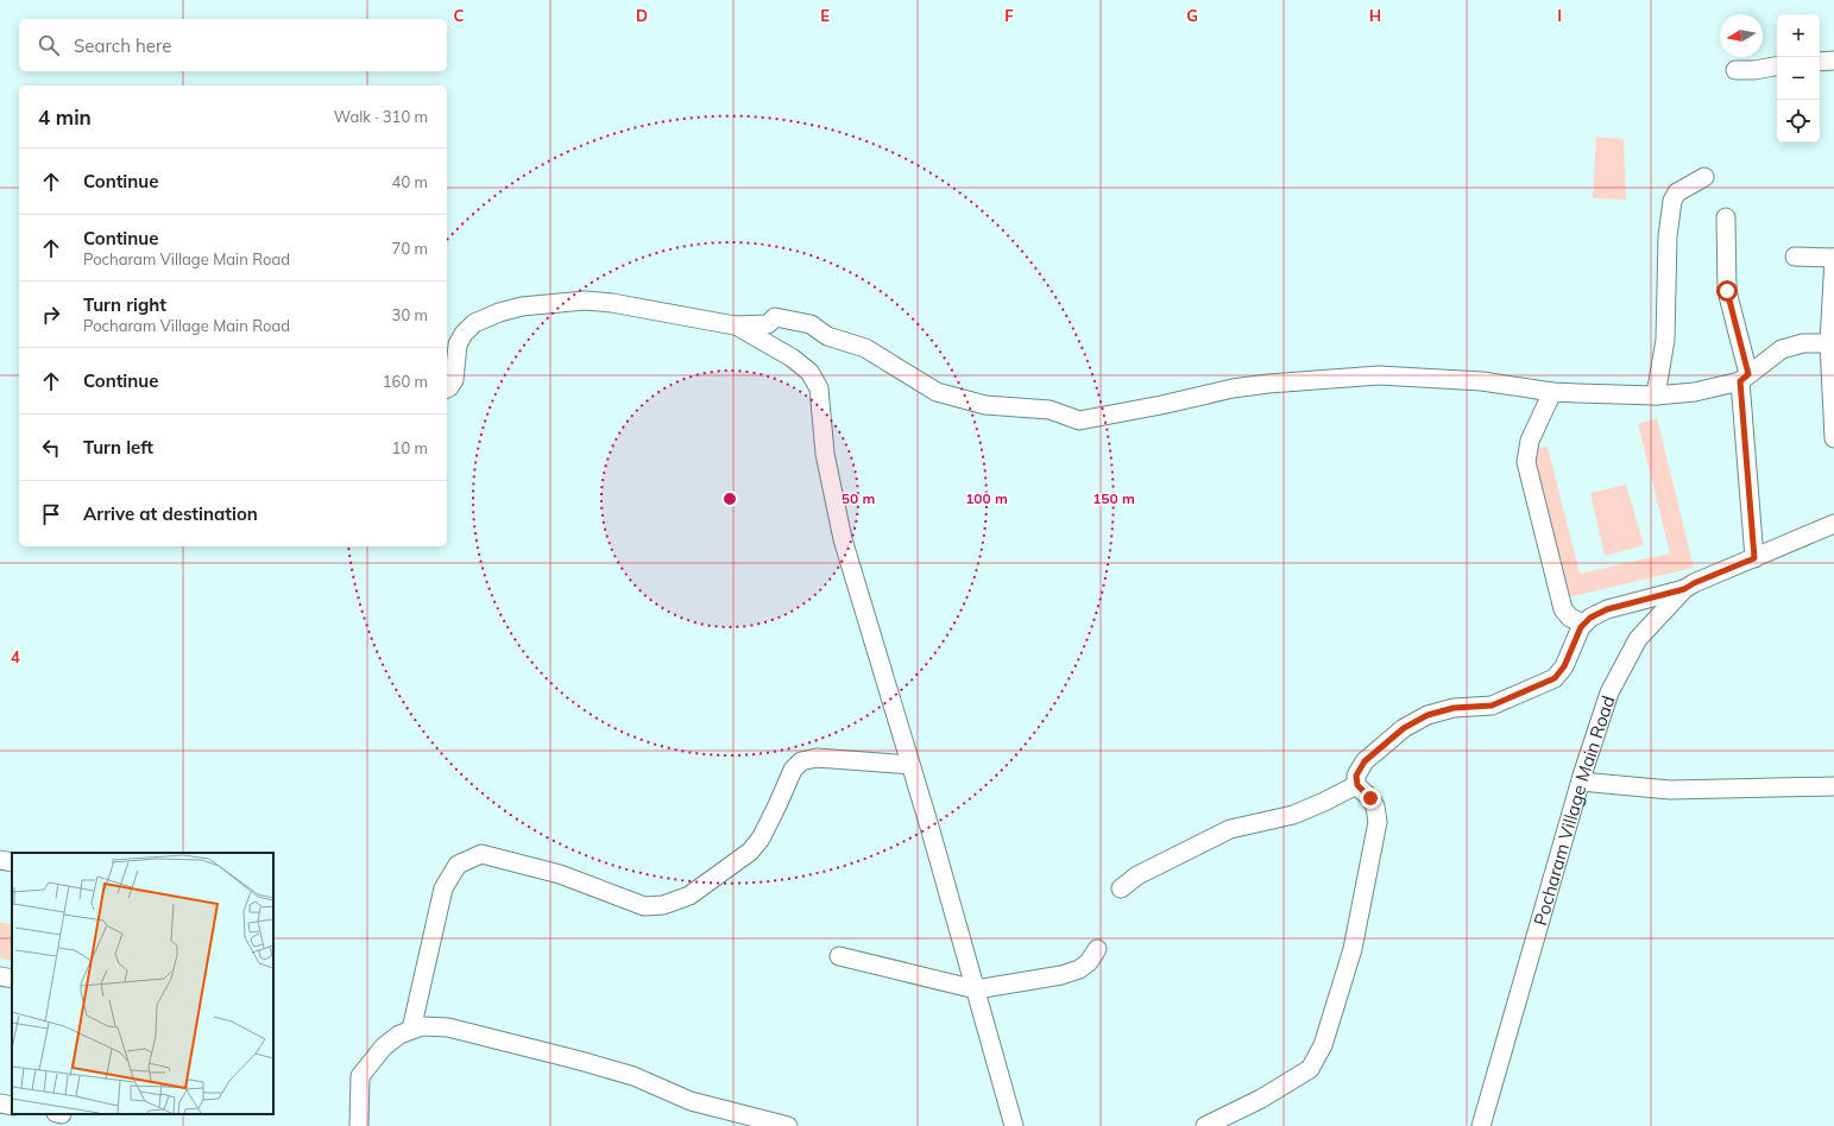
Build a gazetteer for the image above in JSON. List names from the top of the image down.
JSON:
{
  "streets": {
    "street": ["Pocharam Village Main Road"]
  },
  "north": "left",
  "page": {
    "map_buttons": ["+", "−"],
    "search": "Search here",
    "heading": ["4 min", "Walk · 310 m"],
    "list": [
      ["Continue", "40 m"],
      ["Continue", "Pocharam Village Main Road", "70 m"],
      ["Turn right", "Pocharam Village Main Road", "30 m"],
      ["Continue", "160 m"],
      ["Turn left", "10 m"],
      "Arrive at destination"
    ]
  },
  "grid": {
    "columns": [
      "C",
      "D",
      "E",
      "F",
      "G",
      "H",
      "I"
    ],
    "rows": ["4"]
  },
  "rings": ["50 m", "100 m", "150 m"]
}
